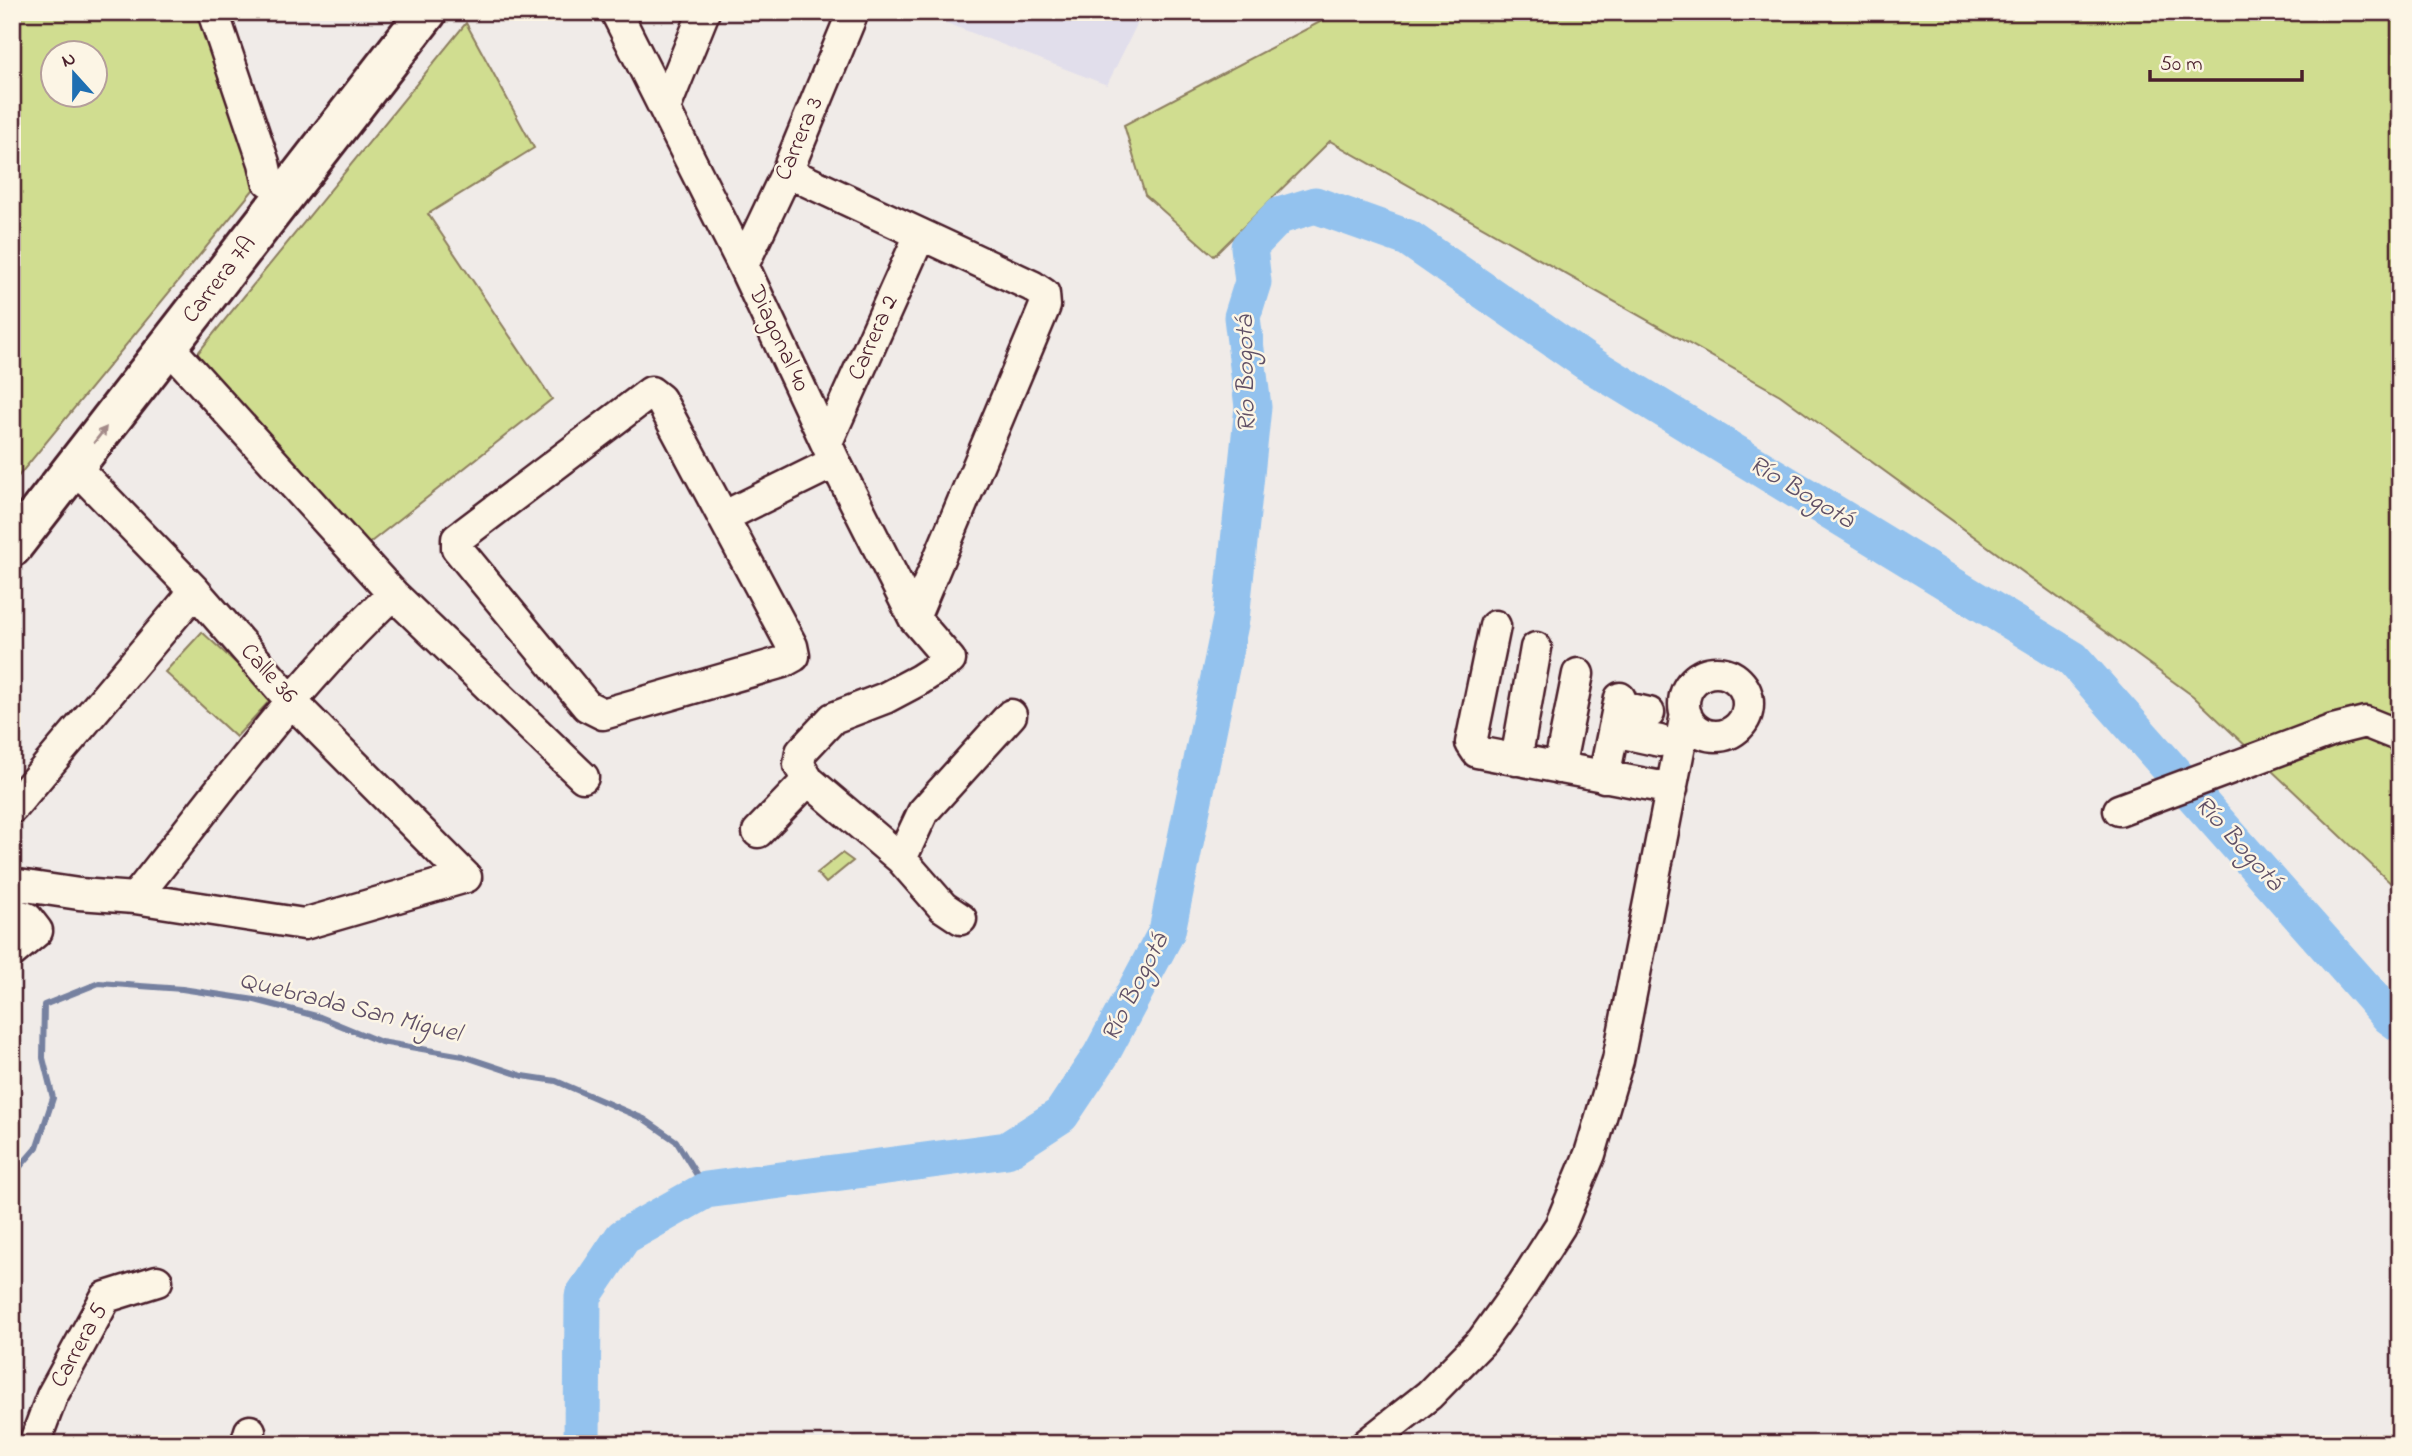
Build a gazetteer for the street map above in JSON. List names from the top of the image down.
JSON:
{
  "streets": {
    "main road": ["Carrera 7A"],
    "street": [
      "Carrera 3",
      "Carrera 2",
      "Diagonal 40",
      "Calle 36",
      "Carrera 5"
    ]
  },
  "crossings": [
    ["Carrera 3", "Diagonal 40"],
    ["Carrera 7A", "Calle 36"],
    ["Carrera 2", "Diagonal 40"]
  ],
  "water": ["Río Bogotá", "Quebrada San Miguel"],
  "scale_bar": "50 m",
  "north": "top"
}
